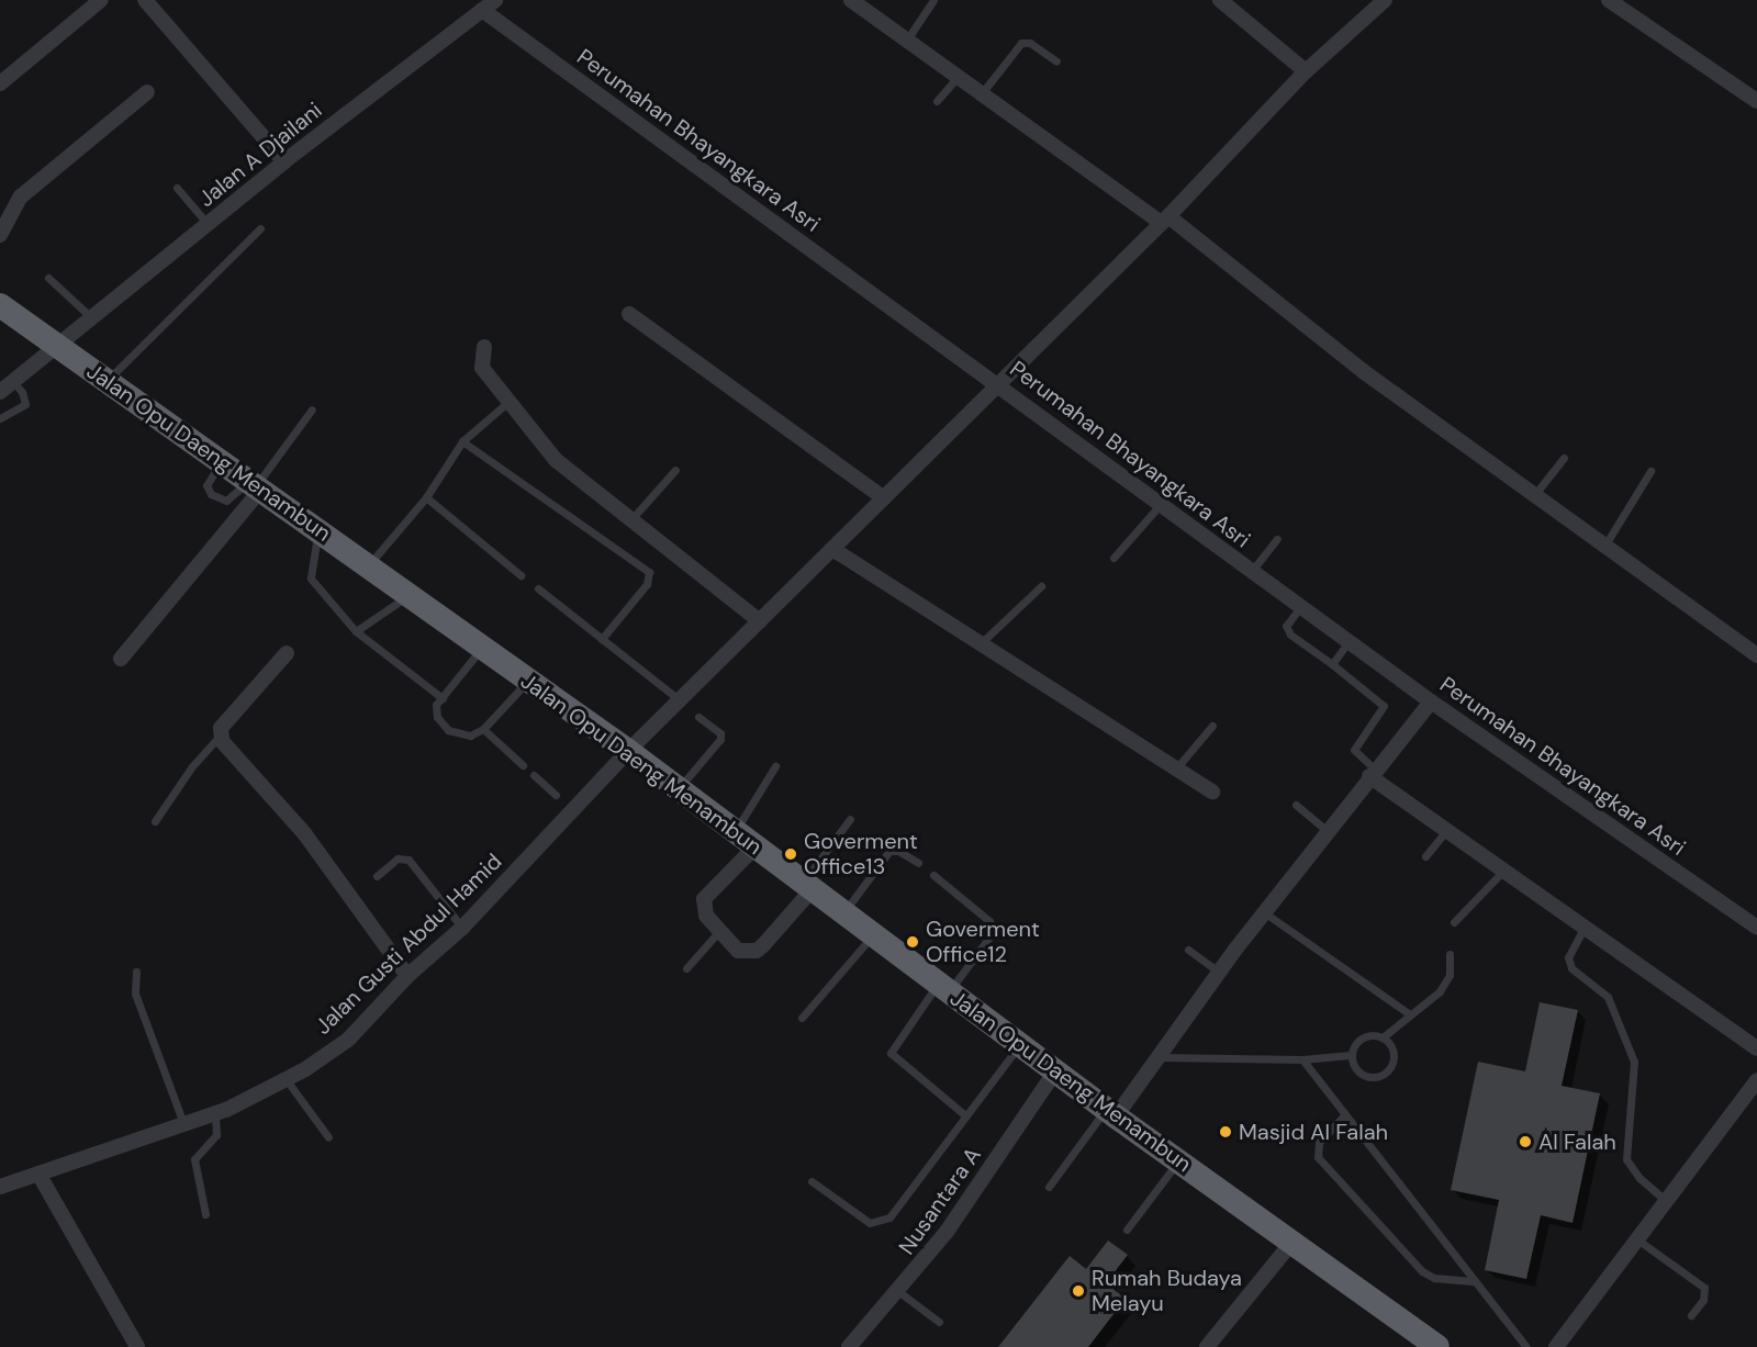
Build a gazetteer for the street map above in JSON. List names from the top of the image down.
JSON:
{
  "streets": {
    "highway": ["Jalan Opu Daeng Menambun"],
    "street": [
      "Perumahan Bhayangkara Asri",
      "Jalan A Djailani",
      "Jalan Gusti Abdul Hamid",
      "Nusantara A"
    ]
  },
  "crossings": [
    ["Perumahan Bhayangkara Asri", "Jalan A Djailani"],
    ["Perumahan Bhayangkara Asri", "Jalan Gusti Abdul Hamid"],
    ["Jalan A Djailani", "Jalan Opu Daeng Menambun"],
    ["Jalan Opu Daeng Menambun", "Jalan Gusti Abdul Hamid"],
    ["Jalan Opu Daeng Menambun", "Nusantara A"]
  ],
  "places": [
    "Goverment Office13",
    "Goverment Office12",
    "Masjid Al Falah",
    "Al Falah",
    "Rumah Budaya Melayu"
  ]
}
